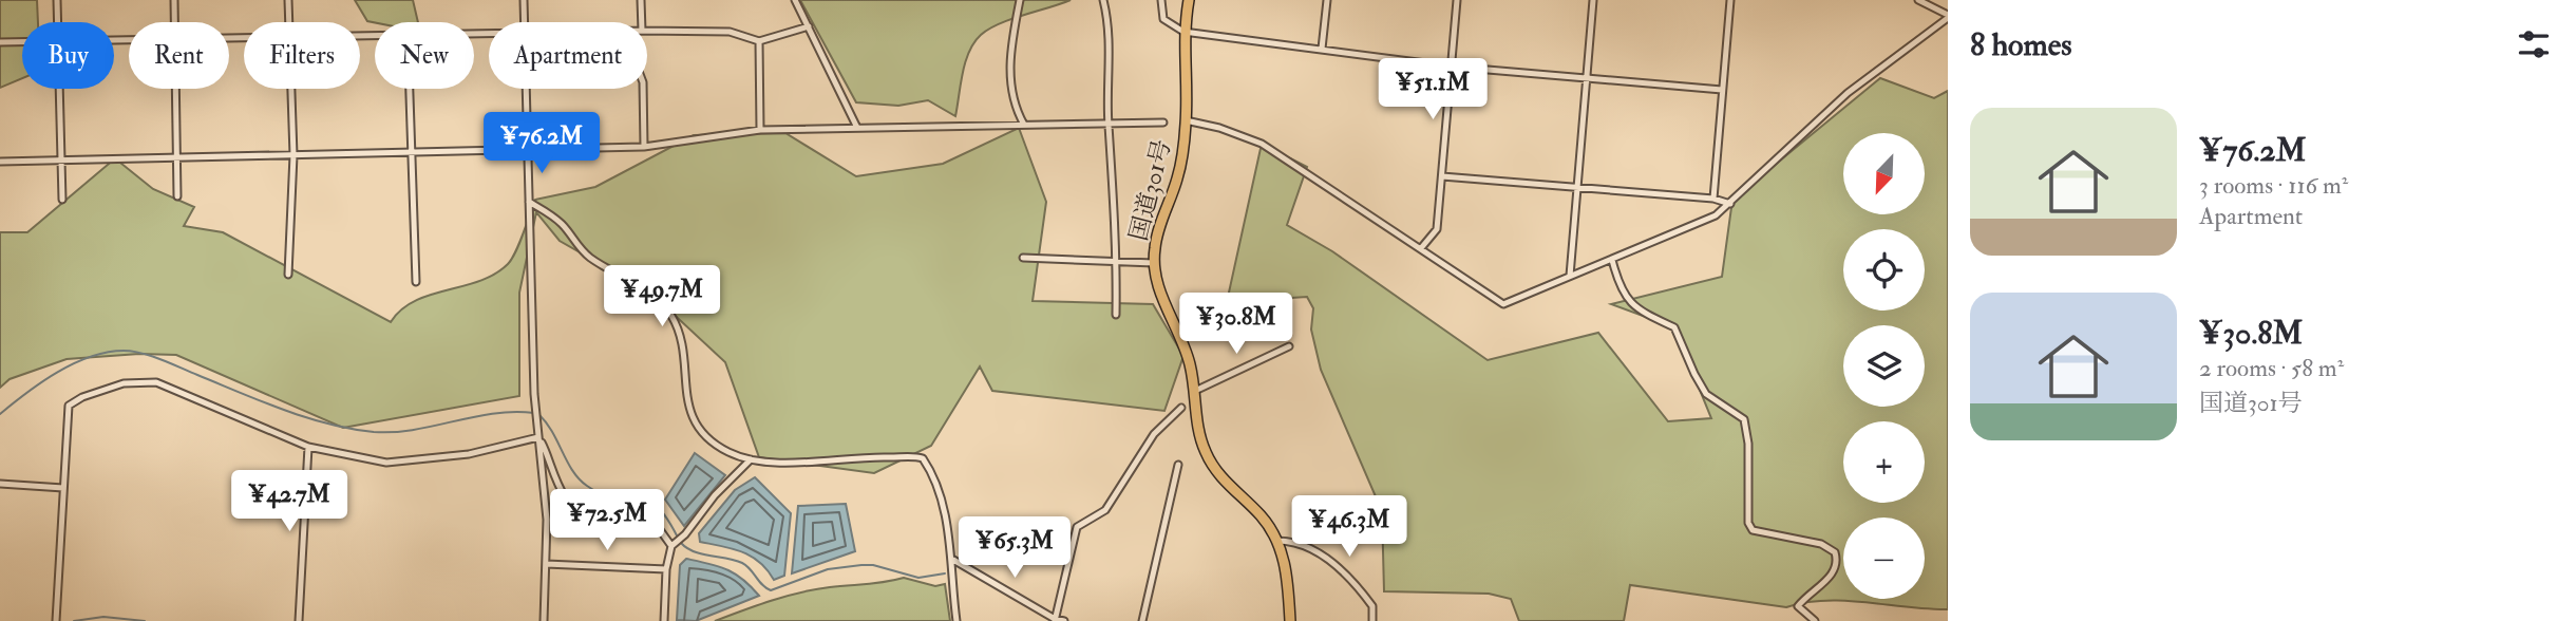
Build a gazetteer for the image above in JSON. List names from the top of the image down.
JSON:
{
  "streets": {
    "highway": ["国道301号"]
  },
  "north": "bottom left",
  "page": {
    "heading": "8 homes",
    "chip": [
      "Buy",
      "Rent",
      "Filters",
      "New",
      "Apartment"
    ],
    "price": [
      "¥51.1M",
      "¥76.2M",
      "¥49.7M",
      "¥30.8M",
      "¥42.7M",
      "¥72.5M",
      "¥46.3M",
      "¥65.3M"
    ],
    "list": [
      {
        "name": "¥76.2M",
        "note": "3 rooms · 116 m² · Apartment"
      },
      {
        "name": "¥30.8M",
        "note": "2 rooms · 58 m² · 国道301号"
      }
    ],
    "map_buttons": ["+", "−"]
  }
}
